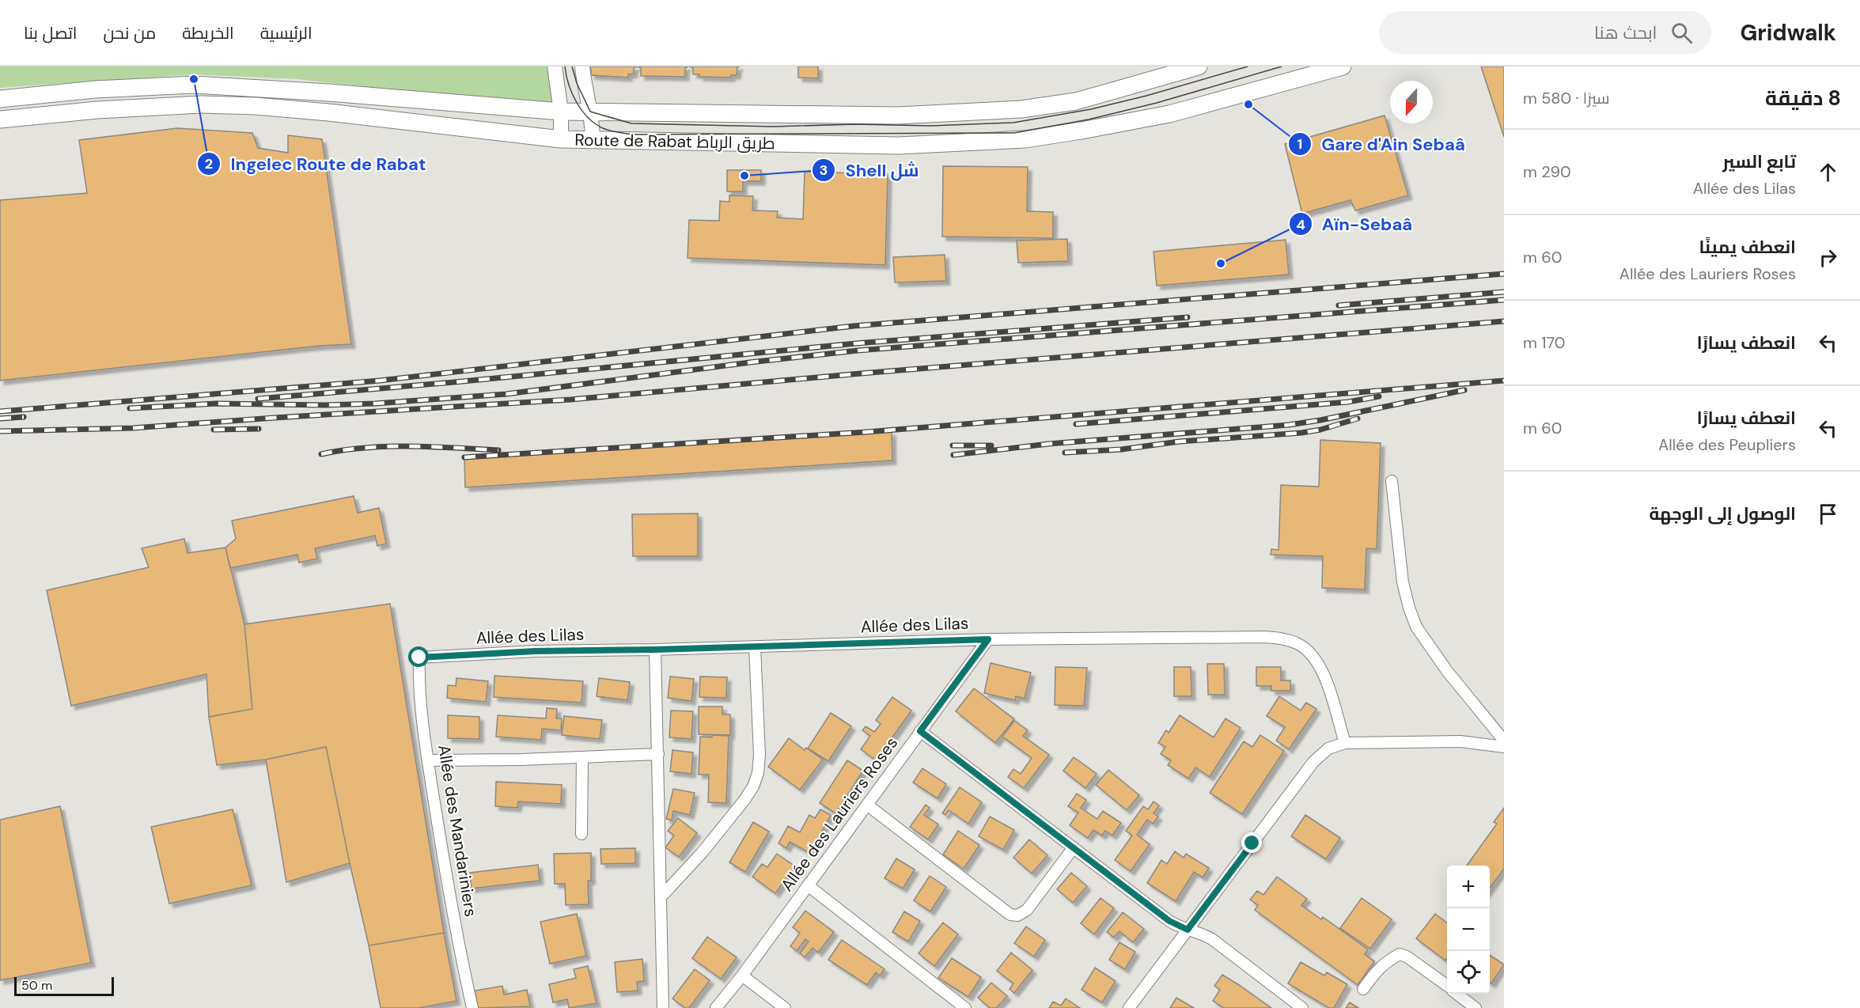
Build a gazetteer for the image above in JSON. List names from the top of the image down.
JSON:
{
  "streets": {
    "main road": ["Route de Rabat طريق الرباط"],
    "street": ["Allée des Lilas", "Allée des Lauriers Roses", "Allée des Mandariniers"]
  },
  "crossings": [
    ["Allée des Lilas", "Allée des Lauriers Roses"],
    ["Allée des Lilas", "Allée des Mandariniers"]
  ],
  "places": [
    "Ingelec Route de Rabat",
    "Gare d'Ain Sebaâ",
    "Shell شل",
    "Aïn-Sebaâ"
  ],
  "scale_bar": "50 m",
  "north": "bottom",
  "page": {
    "header": "Gridwalk",
    "search": "ابحث هنا",
    "nav": [
      "الرئيسية",
      "الخريطة",
      "من نحن",
      "اتصل بنا"
    ],
    "heading": ["8 دقيقة", "سيرًا · 580 m"],
    "list": [
      ["تابع السير", "Allée des Lilas", "290 m"],
      ["انعطف يمينًا", "Allée des Lauriers Roses", "60 m"],
      ["انعطف يسارًا", "170 m"],
      ["انعطف يسارًا", "Allée des Peupliers", "60 m"],
      "الوصول إلى الوجهة"
    ],
    "map_buttons": ["+", "−"],
    "scale": "50 m"
  }
}
